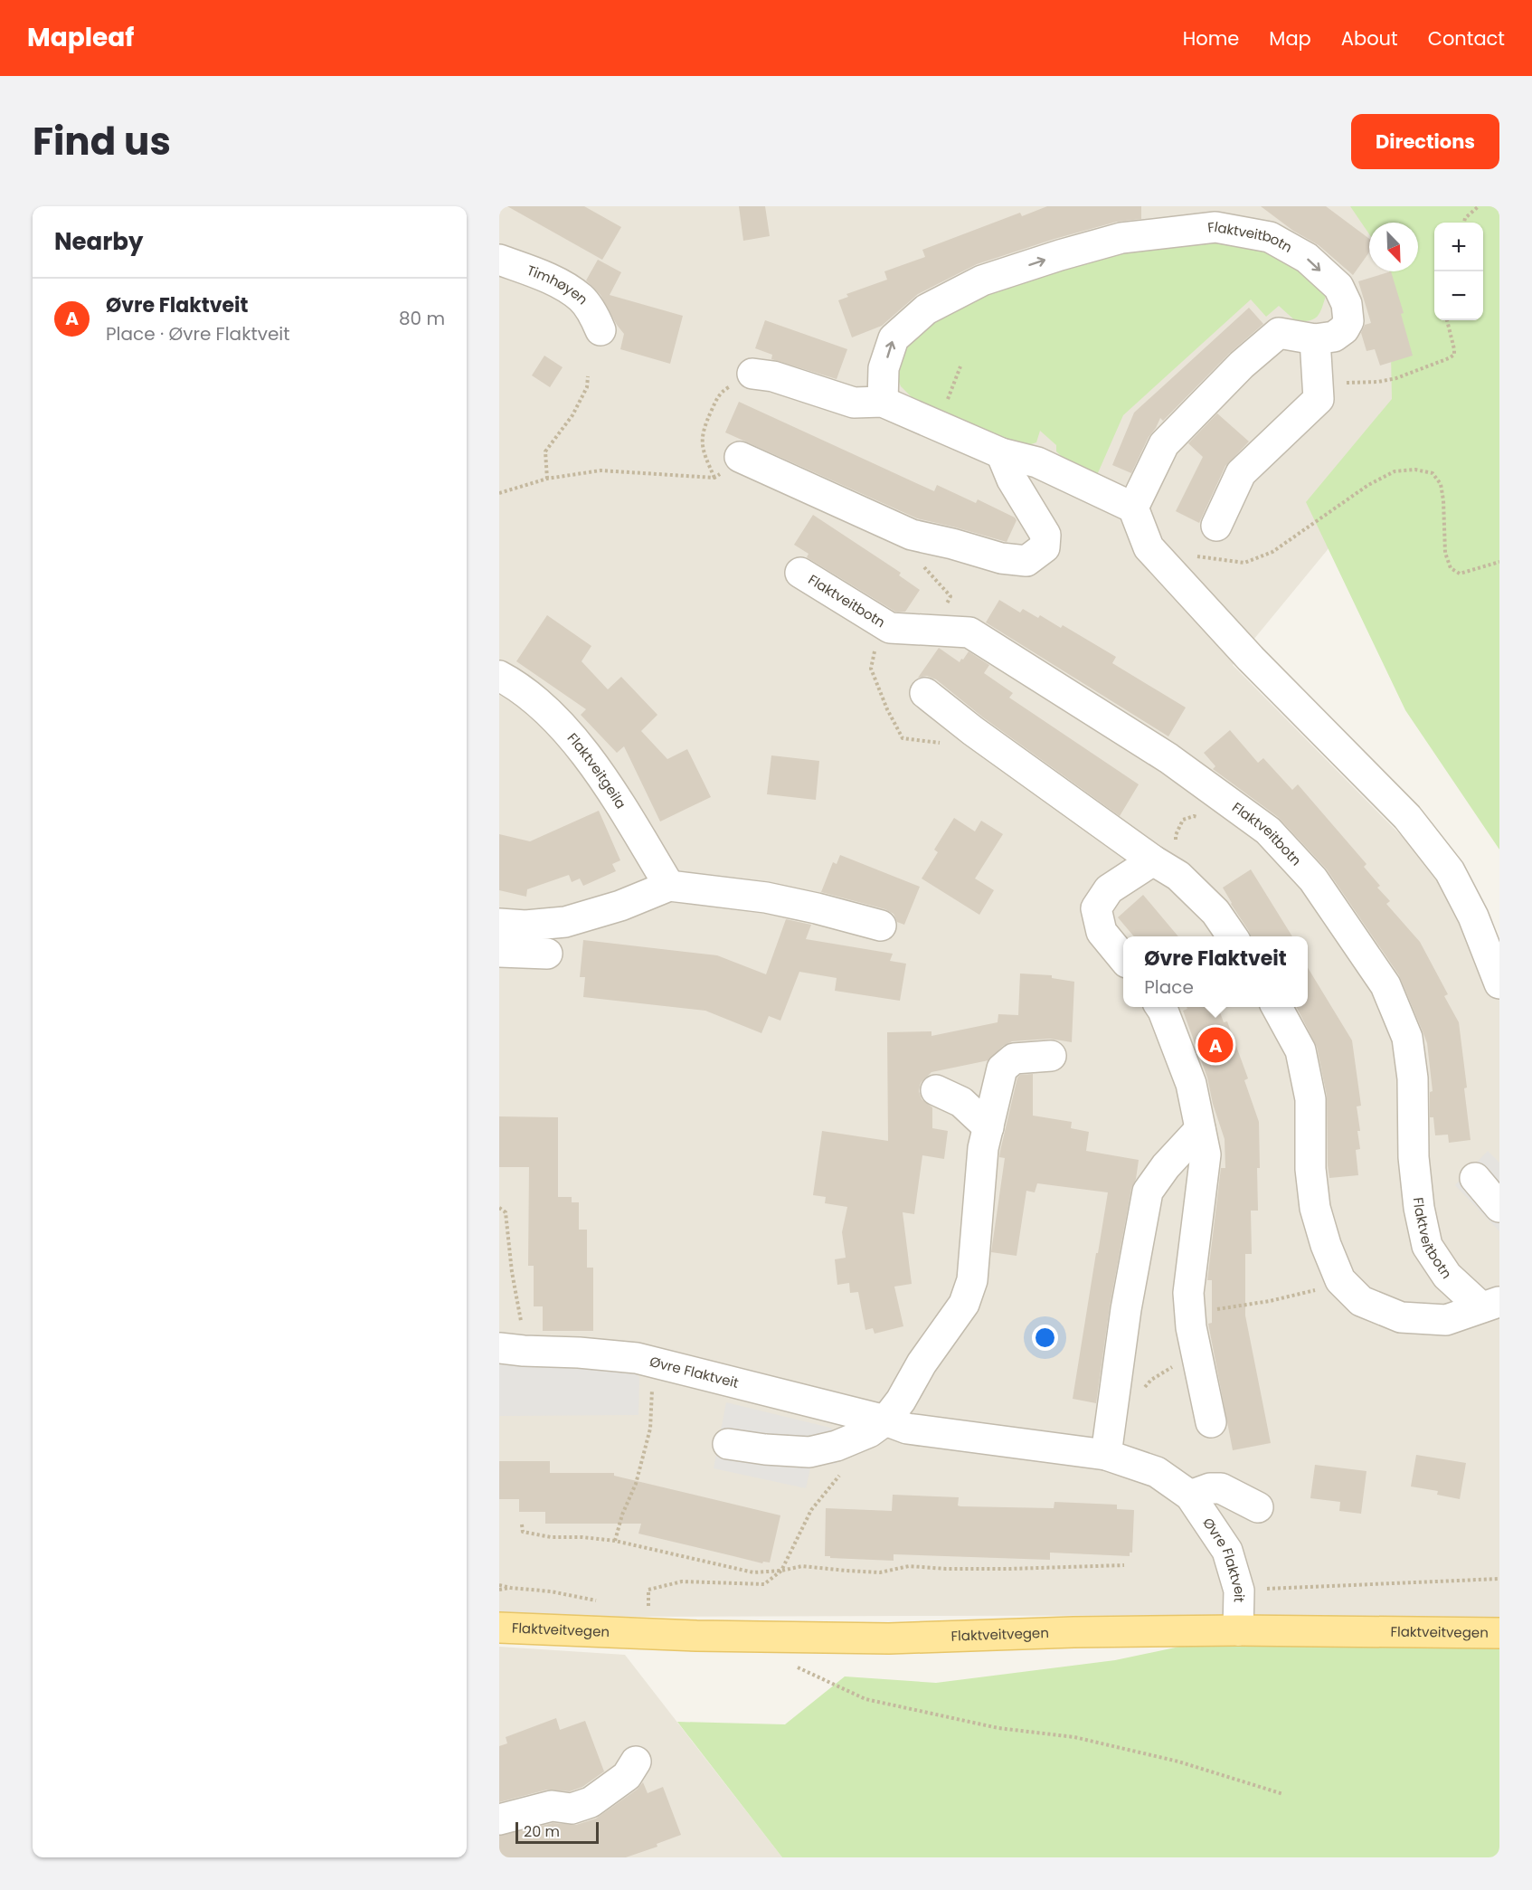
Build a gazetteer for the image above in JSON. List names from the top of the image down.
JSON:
{
  "streets": {
    "main road": ["Flaktveitvegen"],
    "street": [
      "Flaktveitbotn",
      "Timhøyen",
      "Flaktveitgeila",
      "Øvre Flaktveit"
    ]
  },
  "crossings": [
    ["Øvre Flaktveit", "Flaktveitvegen"]
  ],
  "scale_bar": "20 m",
  "north": "bottom right",
  "page": {
    "header": "Mapleaf",
    "nav": [
      "Home",
      "Map",
      "About",
      "Contact"
    ],
    "title": "Find us",
    "buttons": "Directions",
    "heading": "Nearby",
    "map_buttons": ["+", "−"],
    "list": [
      {
        "mark": "A",
        "name": "Øvre Flaktveit",
        "note": "Place · Øvre Flaktveit",
        "value": "80 m"
      }
    ],
    "popup": ["Øvre Flaktveit", "Place"],
    "pins": "A",
    "scale": "20 m"
  }
}
